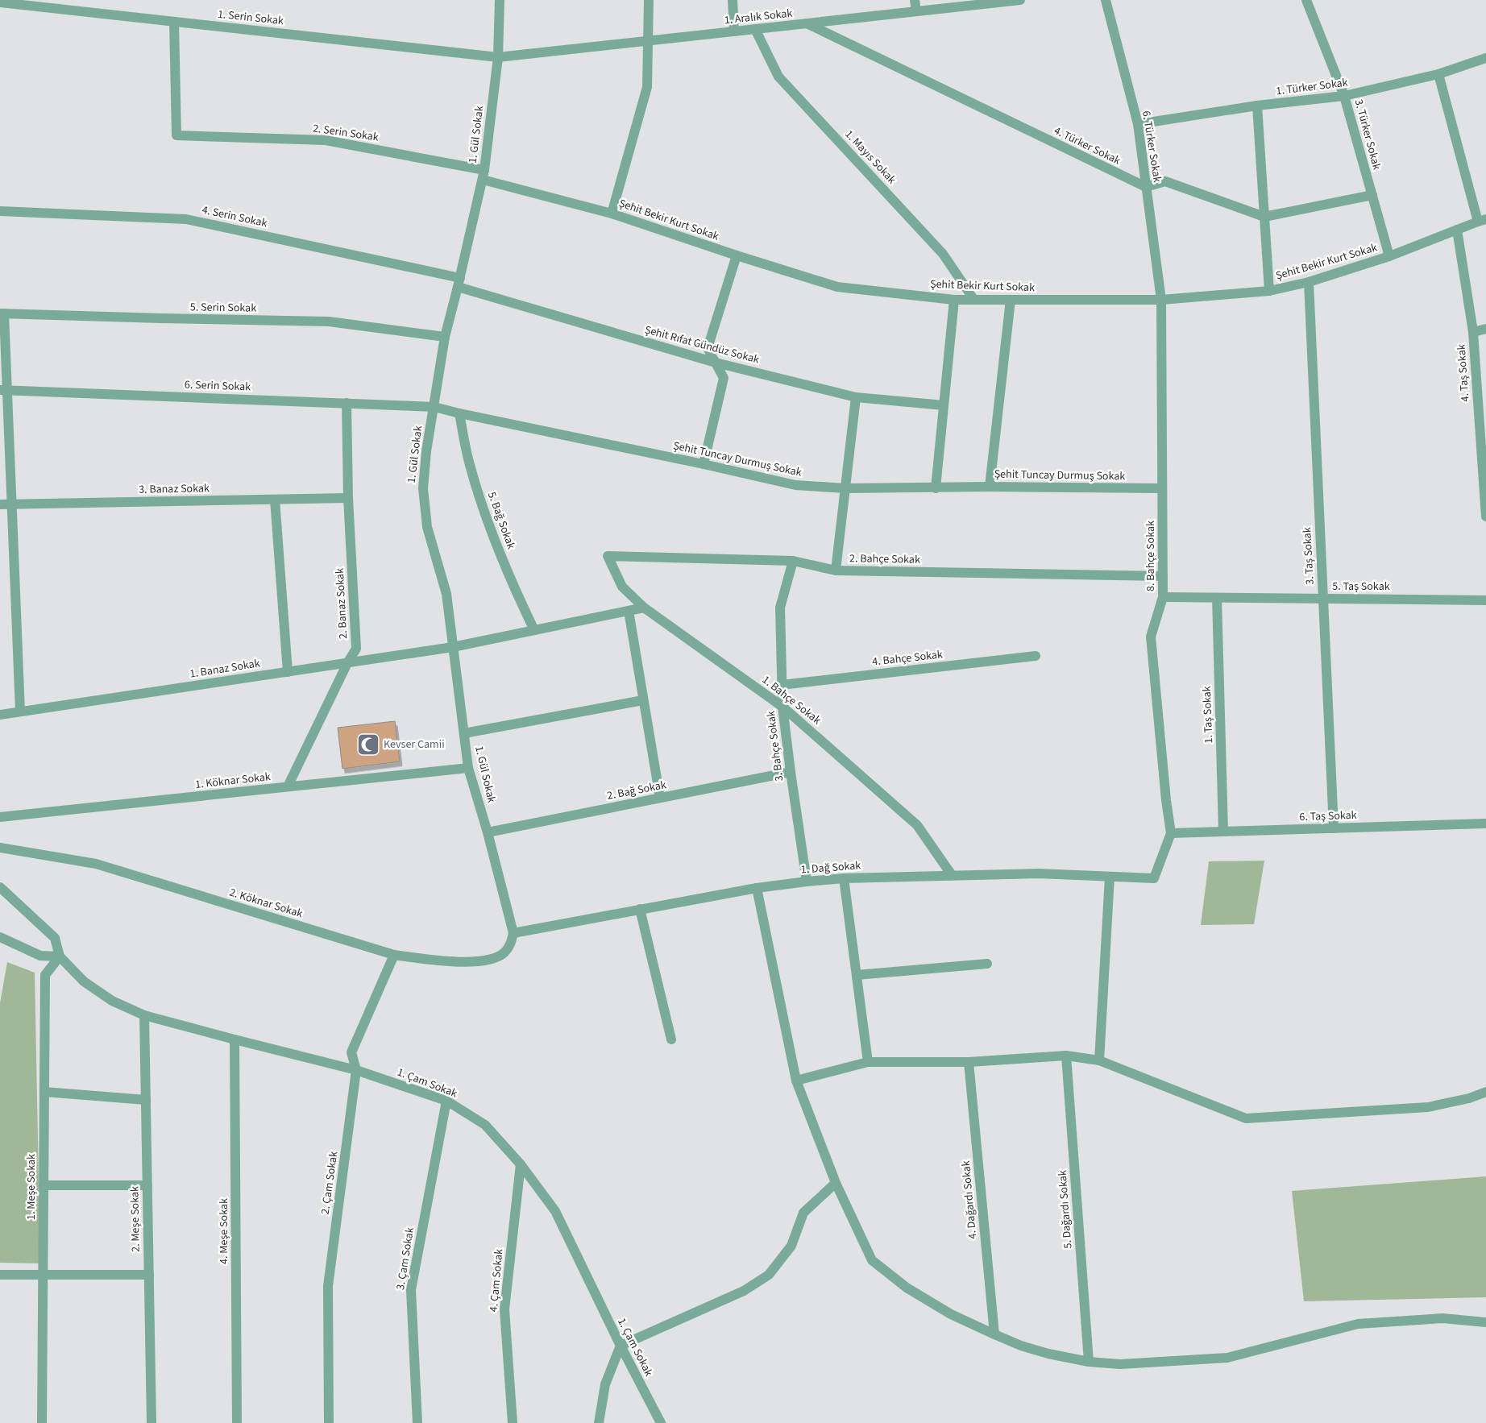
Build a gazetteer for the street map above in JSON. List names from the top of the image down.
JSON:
{
  "streets": {
    "street": [
      "1. Aralık Sokak",
      "1. Serin Sokak",
      "1. Türker Sokak",
      "2. Serin Sokak",
      "1. Gül Sokak",
      "3. Türker Sokak",
      "4. Türker Sokak",
      "6. Türker Sokak",
      "1. Mayıs Sokak",
      "4. Serin Sokak",
      "Şehit Bekir Kurt Sokak",
      "5. Serin Sokak",
      "Şehit Rıfat Gündüz Sokak",
      "4. Taş Sokak",
      "6. Serin Sokak",
      "Şehit Tuncay Durmuş Sokak",
      "3. Banaz Sokak",
      "5. Bağ Sokak",
      "8. Bahçe Sokak",
      "3. Taş Sokak",
      "2. Bahçe Sokak",
      "5. Taş Sokak",
      "2. Banaz Sokak",
      "4. Bahçe Sokak",
      "1. Banaz Sokak",
      "1. Bahçe Sokak",
      "1. Taş Sokak",
      "3. Bahçe Sokak",
      "1. Köknar Sokak",
      "2. Bağ Sokak",
      "6. Taş Sokak",
      "1. Dağ Sokak",
      "2. Köknar Sokak",
      "1. Çam Sokak",
      "2. Çam Sokak",
      "1. Meşe Sokak",
      "4. Dağardı Sokak",
      "5. Dağardı Sokak",
      "2. Meşe Sokak",
      "4. Meşe Sokak",
      "3. Çam Sokak",
      "4. Çam Sokak"
    ]
  },
  "crossings": [
    ["1. Aralık Sokak", "1. Serin Sokak"],
    ["1. Aralık Sokak", "1. Gül Sokak"],
    ["1. Aralık Sokak", "4. Türker Sokak"],
    ["1. Aralık Sokak", "1. Mayıs Sokak"],
    ["1. Serin Sokak", "2. Serin Sokak"],
    ["1. Serin Sokak", "1. Gül Sokak"],
    ["1. Türker Sokak", "3. Türker Sokak"],
    ["1. Türker Sokak", "6. Türker Sokak"],
    ["2. Serin Sokak", "1. Gül Sokak"],
    ["2. Serin Sokak", "Şehit Bekir Kurt Sokak"],
    ["1. Gül Sokak", "4. Serin Sokak"],
    ["1. Gül Sokak", "Şehit Bekir Kurt Sokak"],
    ["1. Gül Sokak", "5. Serin Sokak"],
    ["1. Gül Sokak", "Şehit Rıfat Gündüz Sokak"],
    ["1. Gül Sokak", "6. Serin Sokak"],
    ["1. Gül Sokak", "Şehit Tuncay Durmuş Sokak"],
    ["1. Gül Sokak", "1. Banaz Sokak"],
    ["1. Gül Sokak", "1. Köknar Sokak"],
    ["1. Gül Sokak", "2. Bağ Sokak"],
    ["1. Gül Sokak", "1. Dağ Sokak"],
    ["1. Gül Sokak", "2. Köknar Sokak"],
    ["3. Türker Sokak", "Şehit Bekir Kurt Sokak"],
    ["4. Türker Sokak", "6. Türker Sokak"],
    ["6. Türker Sokak", "Şehit Bekir Kurt Sokak"],
    ["6. Türker Sokak", "8. Bahçe Sokak"],
    ["1. Mayıs Sokak", "Şehit Bekir Kurt Sokak"],
    ["4. Serin Sokak", "Şehit Rıfat Gündüz Sokak"],
    ["Şehit Bekir Kurt Sokak", "4. Taş Sokak"],
    ["Şehit Bekir Kurt Sokak", "8. Bahçe Sokak"],
    ["Şehit Bekir Kurt Sokak", "3. Taş Sokak"],
    ["6. Serin Sokak", "Şehit Tuncay Durmuş Sokak"],
    ["6. Serin Sokak", "2. Banaz Sokak"],
    ["Şehit Tuncay Durmuş Sokak", "5. Bağ Sokak"],
    ["Şehit Tuncay Durmuş Sokak", "8. Bahçe Sokak"],
    ["3. Banaz Sokak", "2. Banaz Sokak"],
    ["5. Bağ Sokak", "1. Banaz Sokak"],
    ["8. Bahçe Sokak", "2. Bahçe Sokak"],
    ["8. Bahçe Sokak", "5. Taş Sokak"],
    ["8. Bahçe Sokak", "6. Taş Sokak"],
    ["8. Bahçe Sokak", "1. Dağ Sokak"],
    ["3. Taş Sokak", "5. Taş Sokak"],
    ["3. Taş Sokak", "6. Taş Sokak"],
    ["2. Bahçe Sokak", "1. Bahçe Sokak"],
    ["2. Bahçe Sokak", "3. Bahçe Sokak"],
    ["5. Taş Sokak", "1. Taş Sokak"],
    ["2. Banaz Sokak", "1. Banaz Sokak"],
    ["2. Banaz Sokak", "1. Köknar Sokak"],
    ["4. Bahçe Sokak", "3. Bahçe Sokak"],
    ["1. Banaz Sokak", "1. Bahçe Sokak"],
    ["1. Bahçe Sokak", "3. Bahçe Sokak"],
    ["1. Bahçe Sokak", "1. Dağ Sokak"],
    ["1. Taş Sokak", "6. Taş Sokak"],
    ["3. Bahçe Sokak", "2. Bağ Sokak"],
    ["3. Bahçe Sokak", "1. Dağ Sokak"],
    ["1. Dağ Sokak", "2. Köknar Sokak"],
    ["2. Köknar Sokak", "2. Çam Sokak"],
    ["1. Çam Sokak", "2. Çam Sokak"],
    ["1. Çam Sokak", "1. Meşe Sokak"],
    ["1. Çam Sokak", "2. Meşe Sokak"],
    ["1. Çam Sokak", "4. Meşe Sokak"],
    ["1. Çam Sokak", "3. Çam Sokak"],
    ["1. Çam Sokak", "4. Çam Sokak"]
  ],
  "places": {
    "mosque": ["Kevser Camii"]
  }
}
